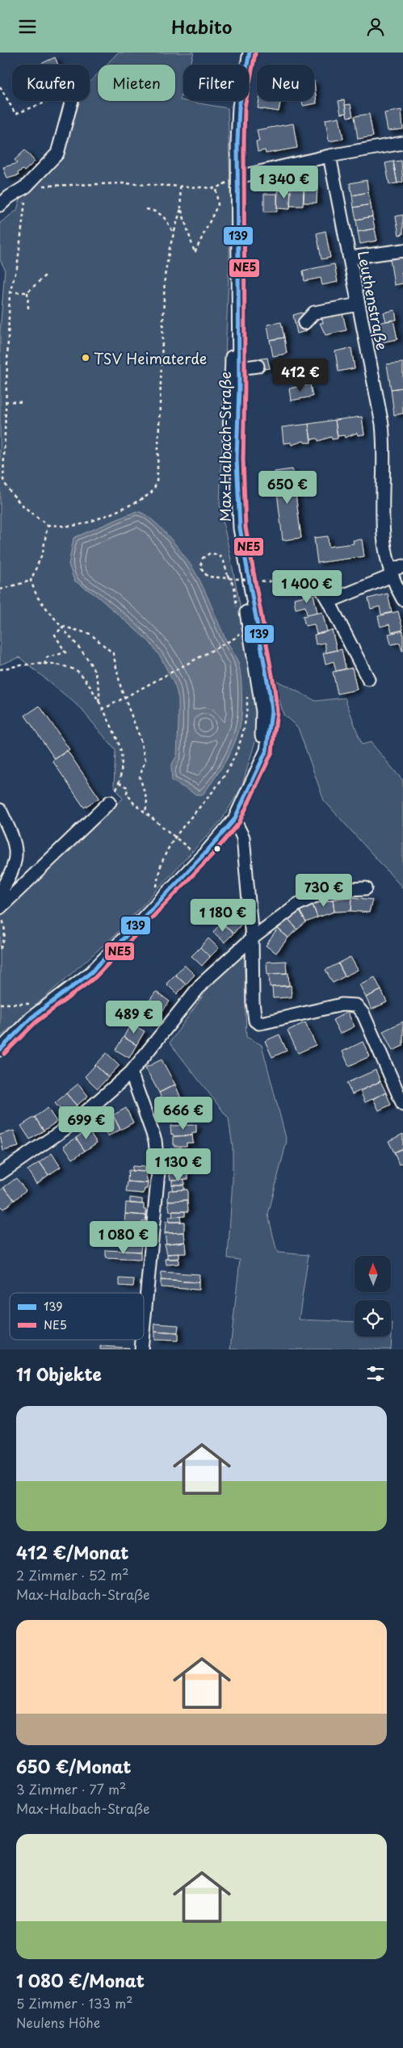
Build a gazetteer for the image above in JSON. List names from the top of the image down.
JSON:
{
  "streets": {
    "street": ["Leuthenstraße", "Max-Halbach-Straße"]
  },
  "places": ["TSV Heimaterde"],
  "lines": ["transit line 139", "transit line NE5"],
  "legend": ["139", "NE5"],
  "north": "top",
  "page": {
    "header": "Habito",
    "chip": [
      "Kaufen",
      "Mieten",
      "Filter",
      "Neu"
    ],
    "price": [
      "1 340 €",
      "412 €",
      "650 €",
      "1 400 €",
      "730 €",
      "1 180 €",
      "489 €",
      "666 €",
      "699 €",
      "1 130 €",
      "1 080 €"
    ],
    "heading": "11 Objekte",
    "list": [
      {
        "name": "412 €/Monat",
        "note": "2 Zimmer · 52 m² · Max-Halbach-Straße"
      },
      {
        "name": "650 €/Monat",
        "note": "3 Zimmer · 77 m² · Max-Halbach-Straße"
      },
      {
        "name": "1 080 €/Monat",
        "note": "5 Zimmer · 133 m² · Neulens Höhe"
      }
    ]
  }
}
